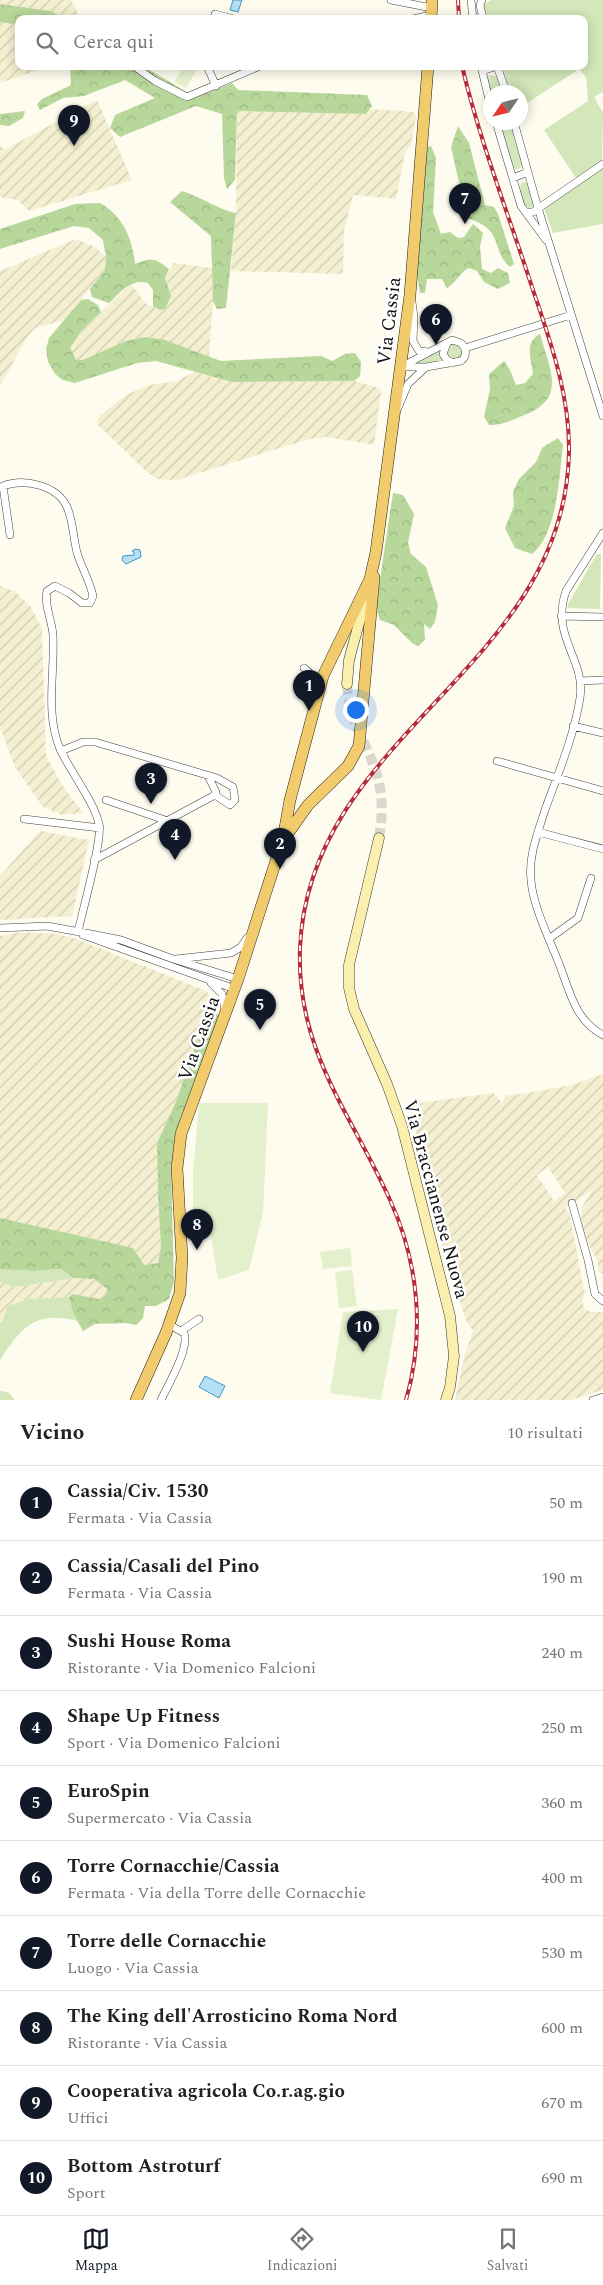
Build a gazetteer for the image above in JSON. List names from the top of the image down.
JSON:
{
  "streets": {
    "main road": ["Via Cassia", "Via Braccianense Nuova"]
  },
  "north": "bottom left",
  "page": {
    "search": "Cerca qui",
    "pins": [
      "9",
      "7",
      "6",
      "1",
      "3",
      "4",
      "2",
      "5",
      "8",
      "10"
    ],
    "heading": ["Vicino", "10 risultati"],
    "list": [
      {
        "mark": "1",
        "name": "Cassia/Civ. 1530",
        "note": "Fermata · Via Cassia",
        "value": "50 m"
      },
      {
        "mark": "2",
        "name": "Cassia/Casali del Pino",
        "note": "Fermata · Via Cassia",
        "value": "190 m"
      },
      {
        "mark": "3",
        "name": "Sushi House Roma",
        "note": "Ristorante · Via Domenico Falcioni",
        "value": "240 m"
      },
      {
        "mark": "4",
        "name": "Shape Up Fitness",
        "note": "Sport · Via Domenico Falcioni",
        "value": "250 m"
      },
      {
        "mark": "5",
        "name": "EuroSpin",
        "note": "Supermercato · Via Cassia",
        "value": "360 m"
      },
      {
        "mark": "6",
        "name": "Torre Cornacchie/Cassia",
        "note": "Fermata · Via della Torre delle Cornacchie",
        "value": "400 m"
      },
      {
        "mark": "7",
        "name": "Torre delle Cornacchie",
        "note": "Luogo · Via Cassia",
        "value": "530 m"
      },
      {
        "mark": "8",
        "name": "The King dell'Arrosticino Roma Nord",
        "note": "Ristorante · Via Cassia",
        "value": "600 m"
      },
      {
        "mark": "9",
        "name": "Cooperativa agricola Co.r.ag.gio",
        "note": "Uffici",
        "value": "670 m"
      },
      {
        "mark": "10",
        "name": "Bottom Astroturf",
        "note": "Sport",
        "value": "690 m"
      }
    ],
    "nav": ["Mappa", "Indicazioni", "Salvati"]
  }
}
